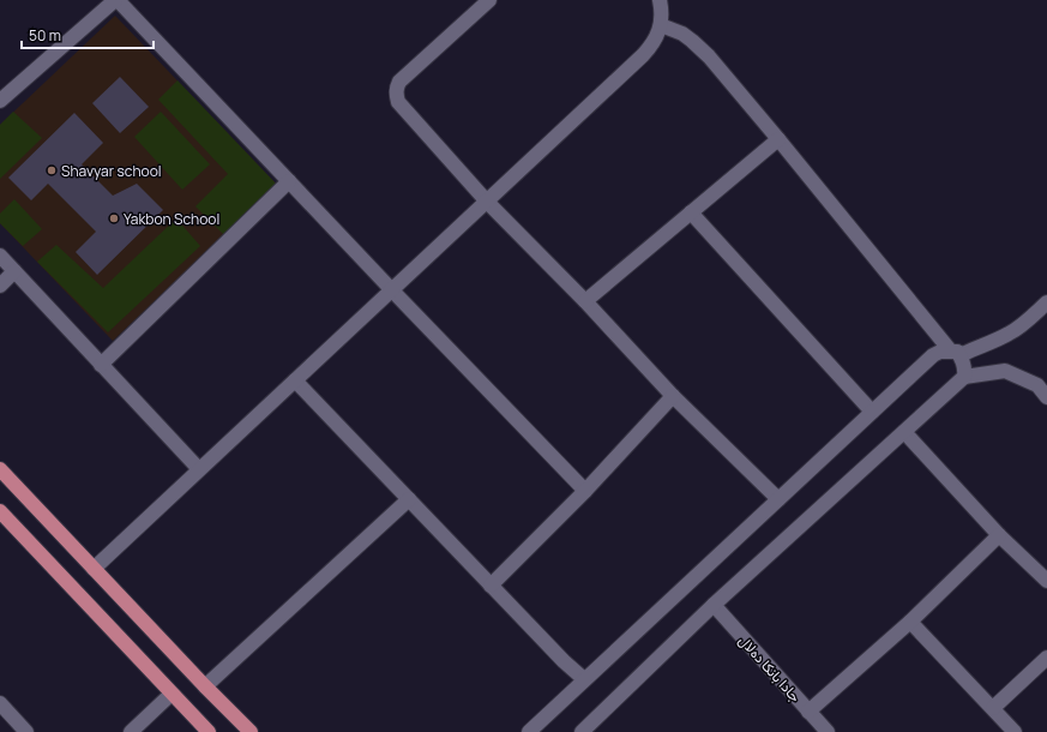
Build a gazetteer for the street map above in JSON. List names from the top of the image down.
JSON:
{
  "streets": {
    "street": ["جادا بانكا ده‌لال"]
  },
  "places": ["Shavyar school", "Yakbon School"],
  "scale_bar": "50 m"
}
